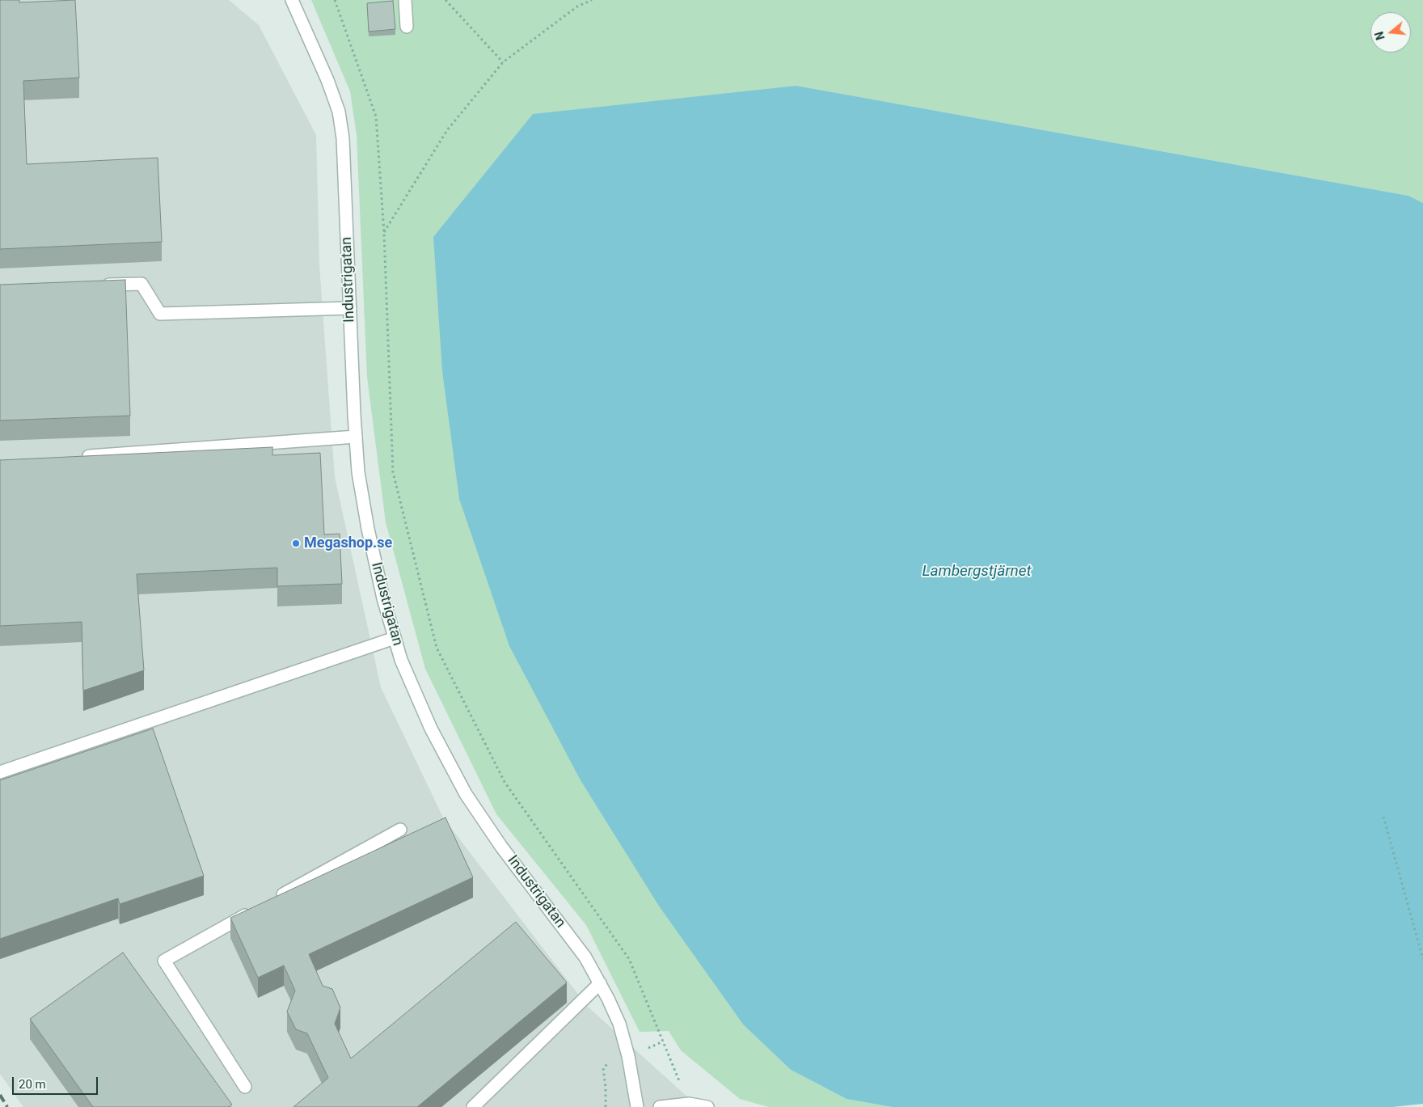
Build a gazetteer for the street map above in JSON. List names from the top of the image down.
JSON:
{
  "streets": {
    "street": ["Industrigatan"]
  },
  "water": ["Lambergstjärnet"],
  "places": ["Megashop.se"],
  "scale_bar": "20 m",
  "north": "left"
}
